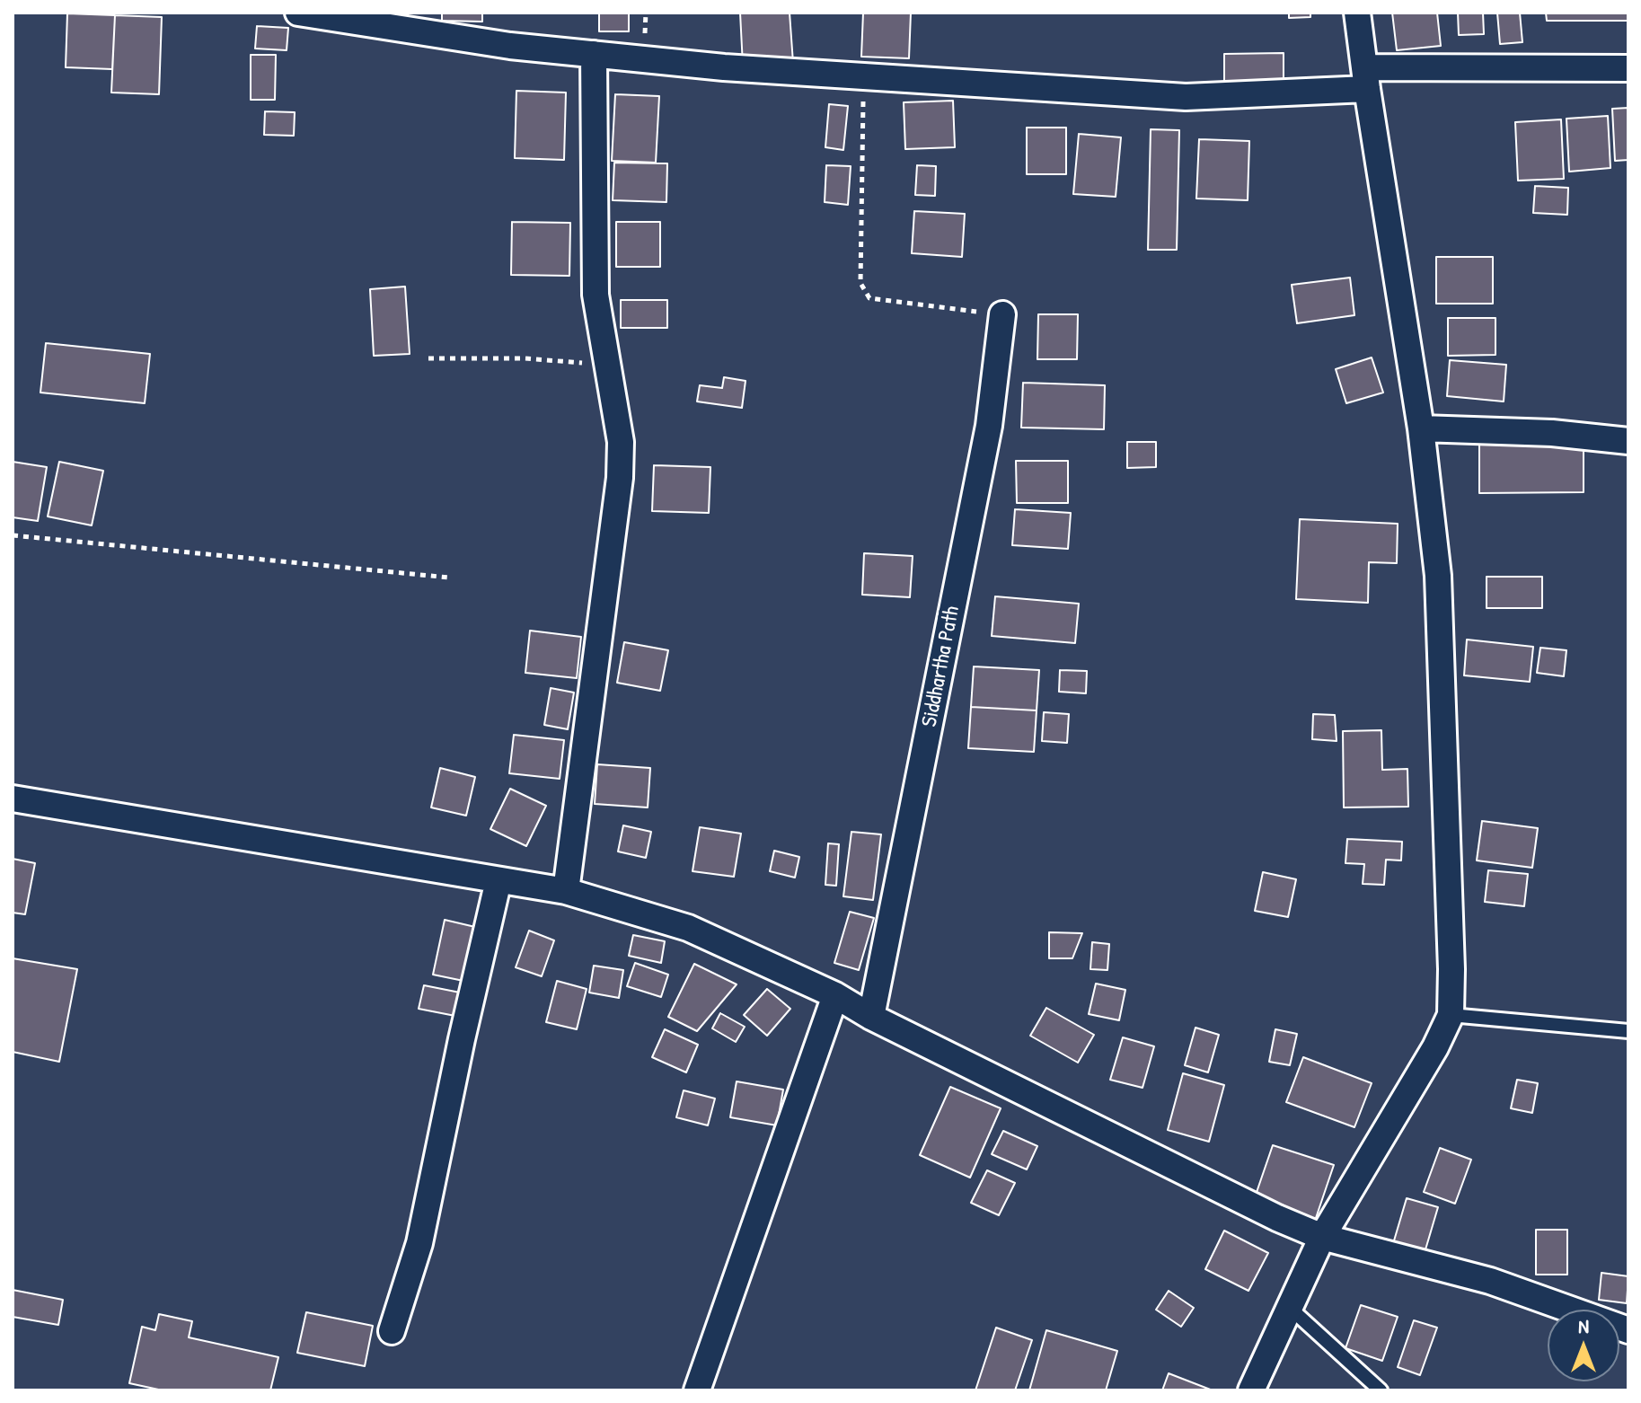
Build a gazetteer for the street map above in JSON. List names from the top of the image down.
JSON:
{
  "streets": {
    "street": ["Siddhartha Path"]
  },
  "north": "top"
}
